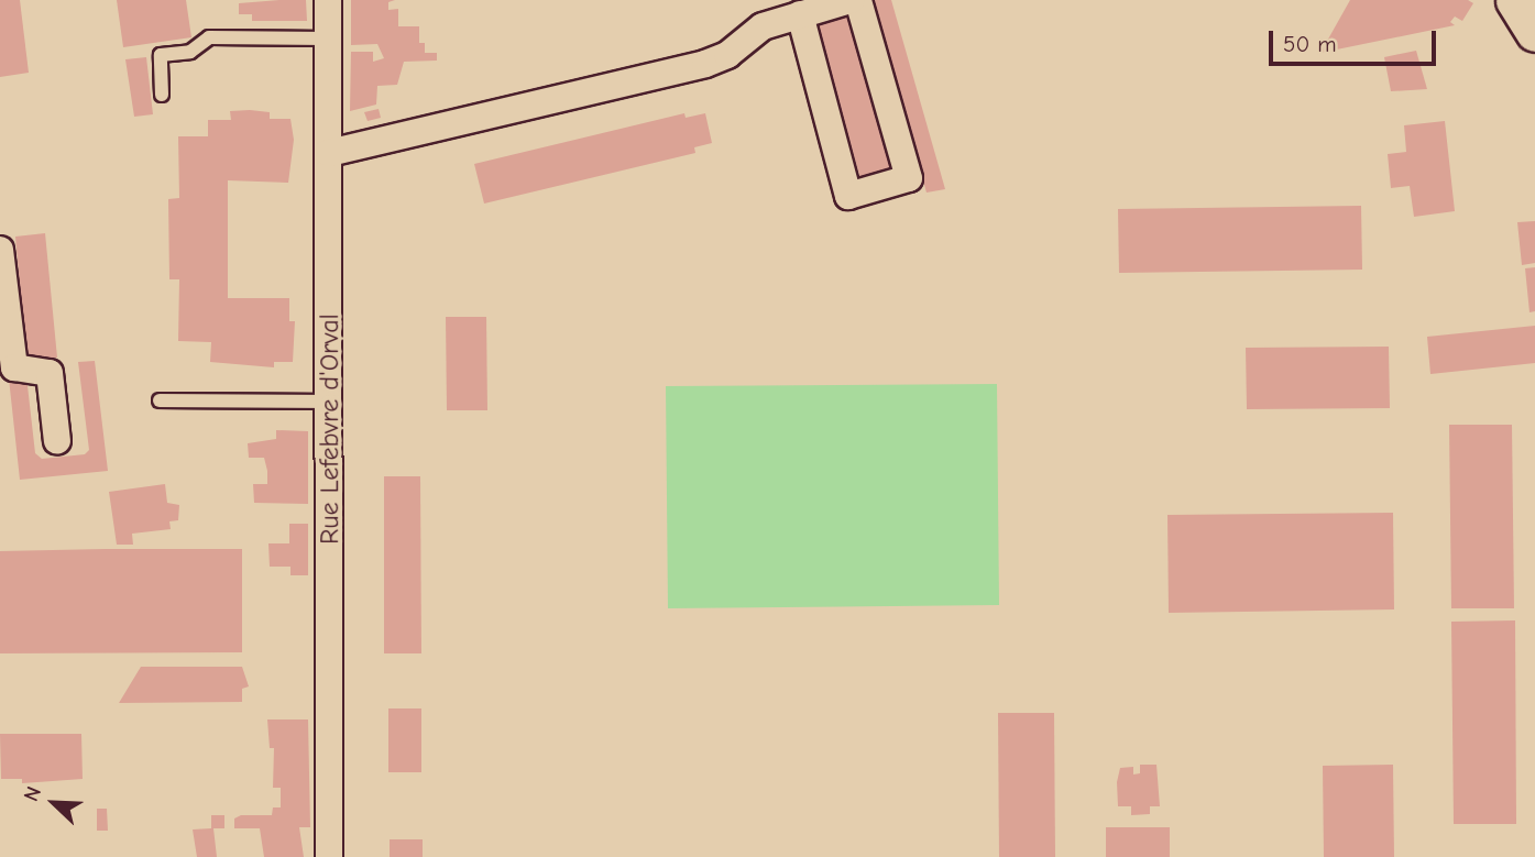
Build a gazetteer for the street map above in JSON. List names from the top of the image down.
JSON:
{
  "streets": {
    "street": ["Rue Lefebvre d'Orval"]
  },
  "scale_bar": "50 m",
  "north": "top left"
}
